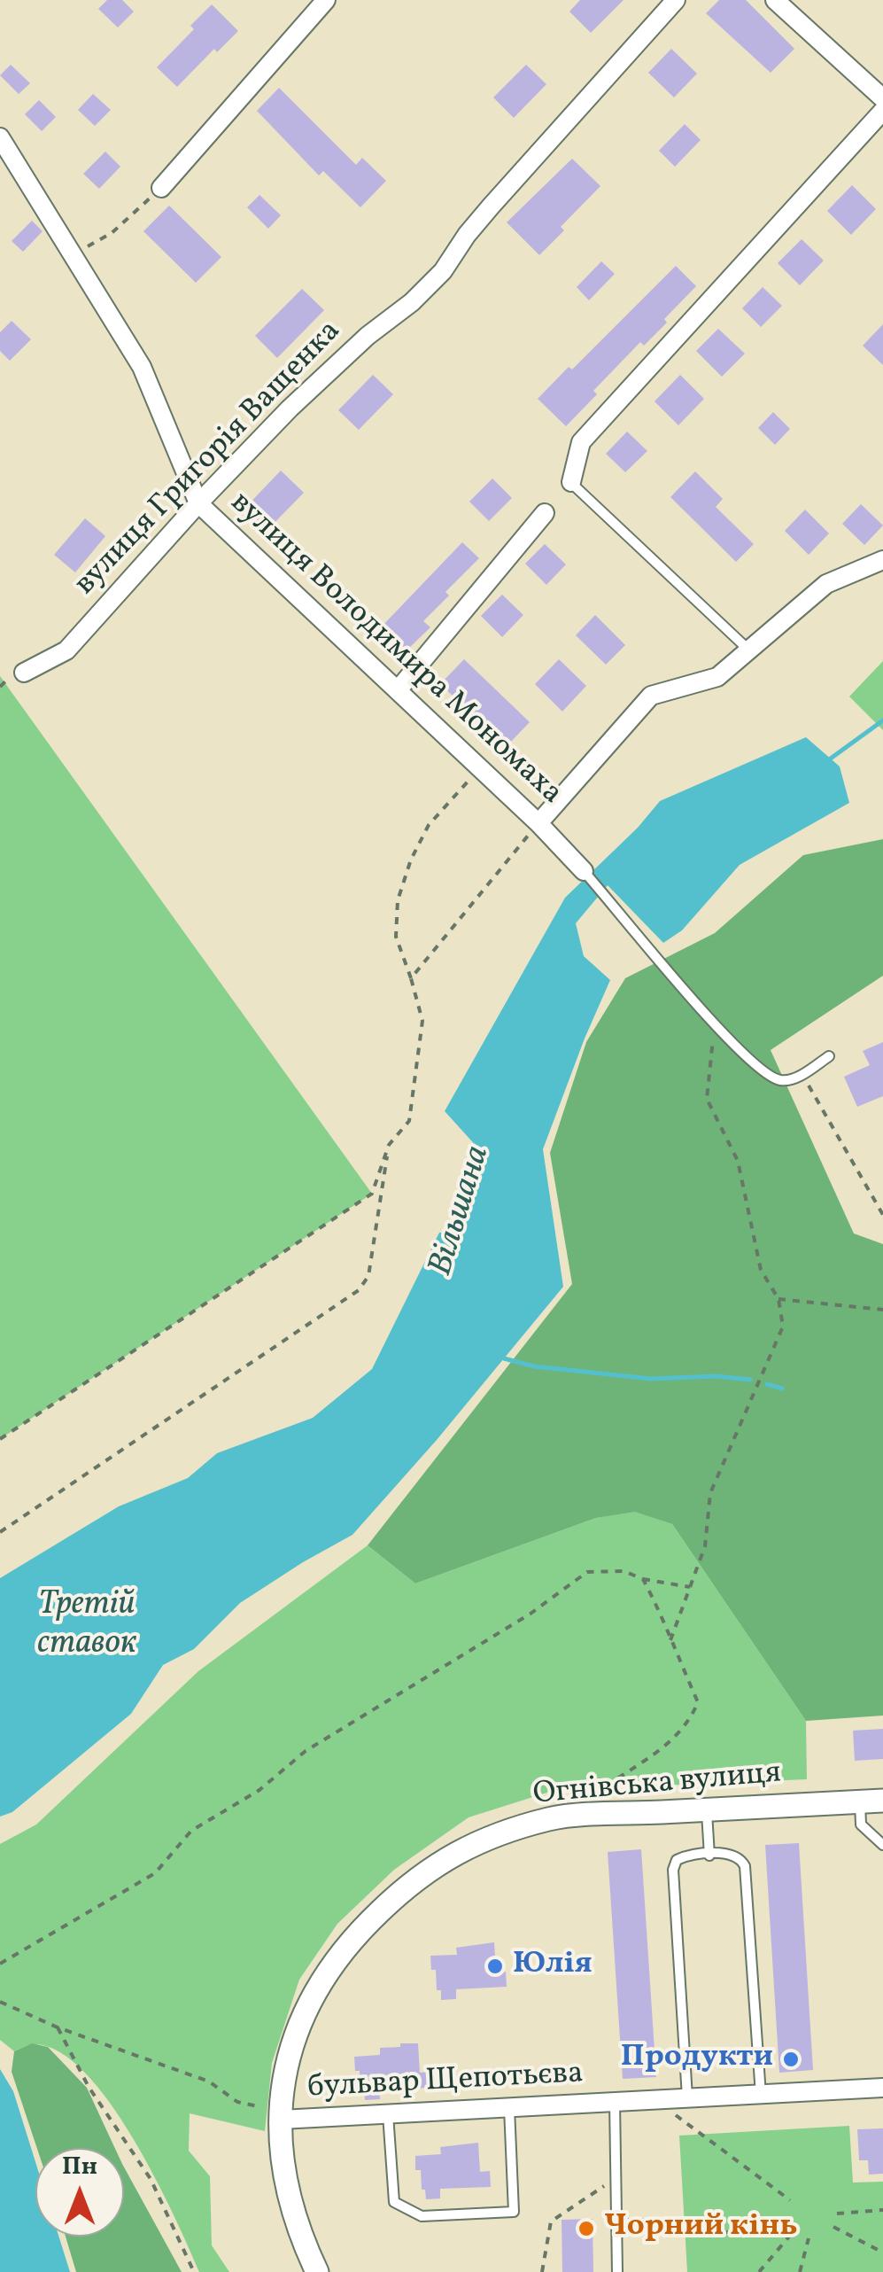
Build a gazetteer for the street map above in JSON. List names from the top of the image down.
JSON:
{
  "streets": {
    "street": [
      "вулиця Григорія Ващенка",
      "вулиця Володимира Мономаха",
      "Огнівська вулиця",
      "бульвар Щепотьєва"
    ]
  },
  "crossings": [
    ["вулиця Григорія Ващенка", "вулиця Володимира Мономаха"],
    ["Огнівська вулиця", "бульвар Щепотьєва"]
  ],
  "water": ["Вільшана", "Третій ставок"],
  "places": ["Юлія", "Продукти", "Чорний кінь"],
  "north": "top"
}
